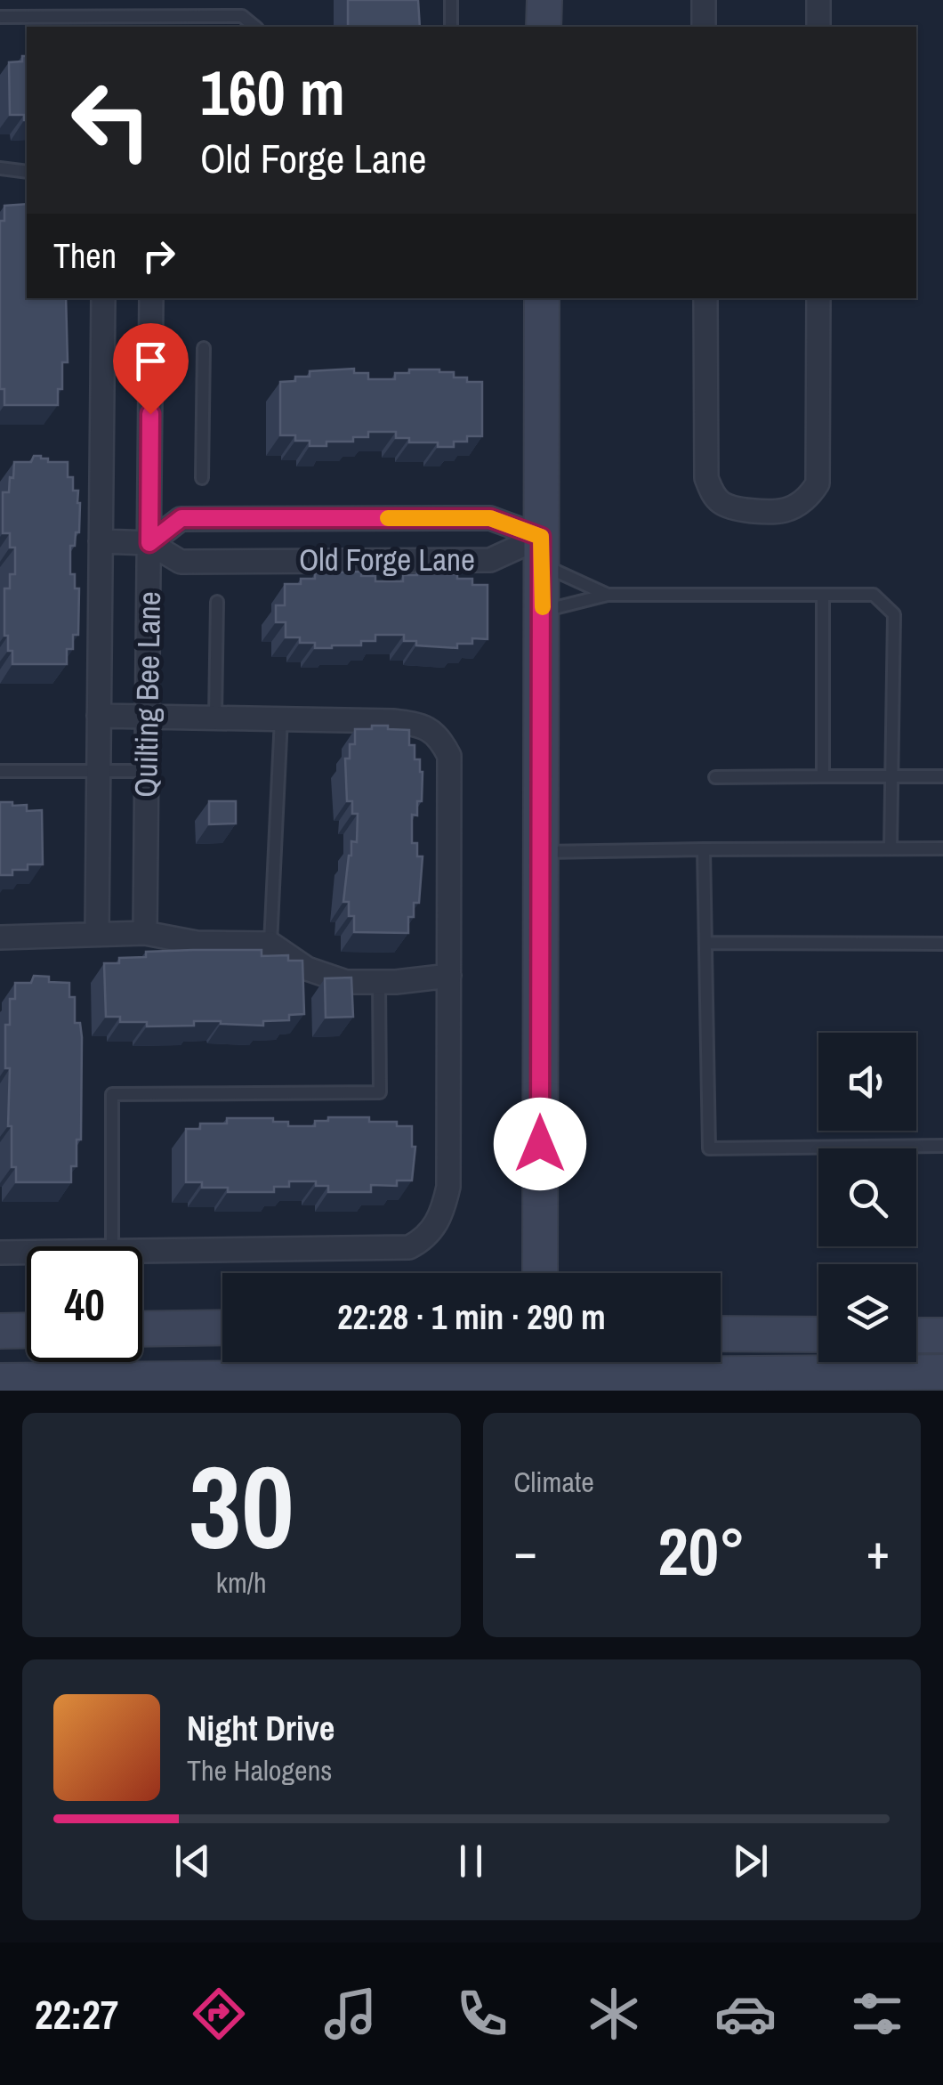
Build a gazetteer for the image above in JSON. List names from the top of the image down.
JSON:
{
  "streets": {
    "street": ["Old Forge Lane", "Quilting Bee Lane"]
  },
  "crossings": [
    ["Old Forge Lane", "Quilting Bee Lane"]
  ],
  "page": {
    "turn": ["160 m", "Old Forge Lane"],
    "then": "Then",
    "limit": "40",
    "trip": "22:28 · 1 min · 290 m",
    "tile": [
      ["30", "km/h"],
      "Climate"
    ],
    "heat": ["−", "20°", "+"],
    "song": ["Night Drive", "The Halogens"],
    "tabs": "22:27"
  }
}
